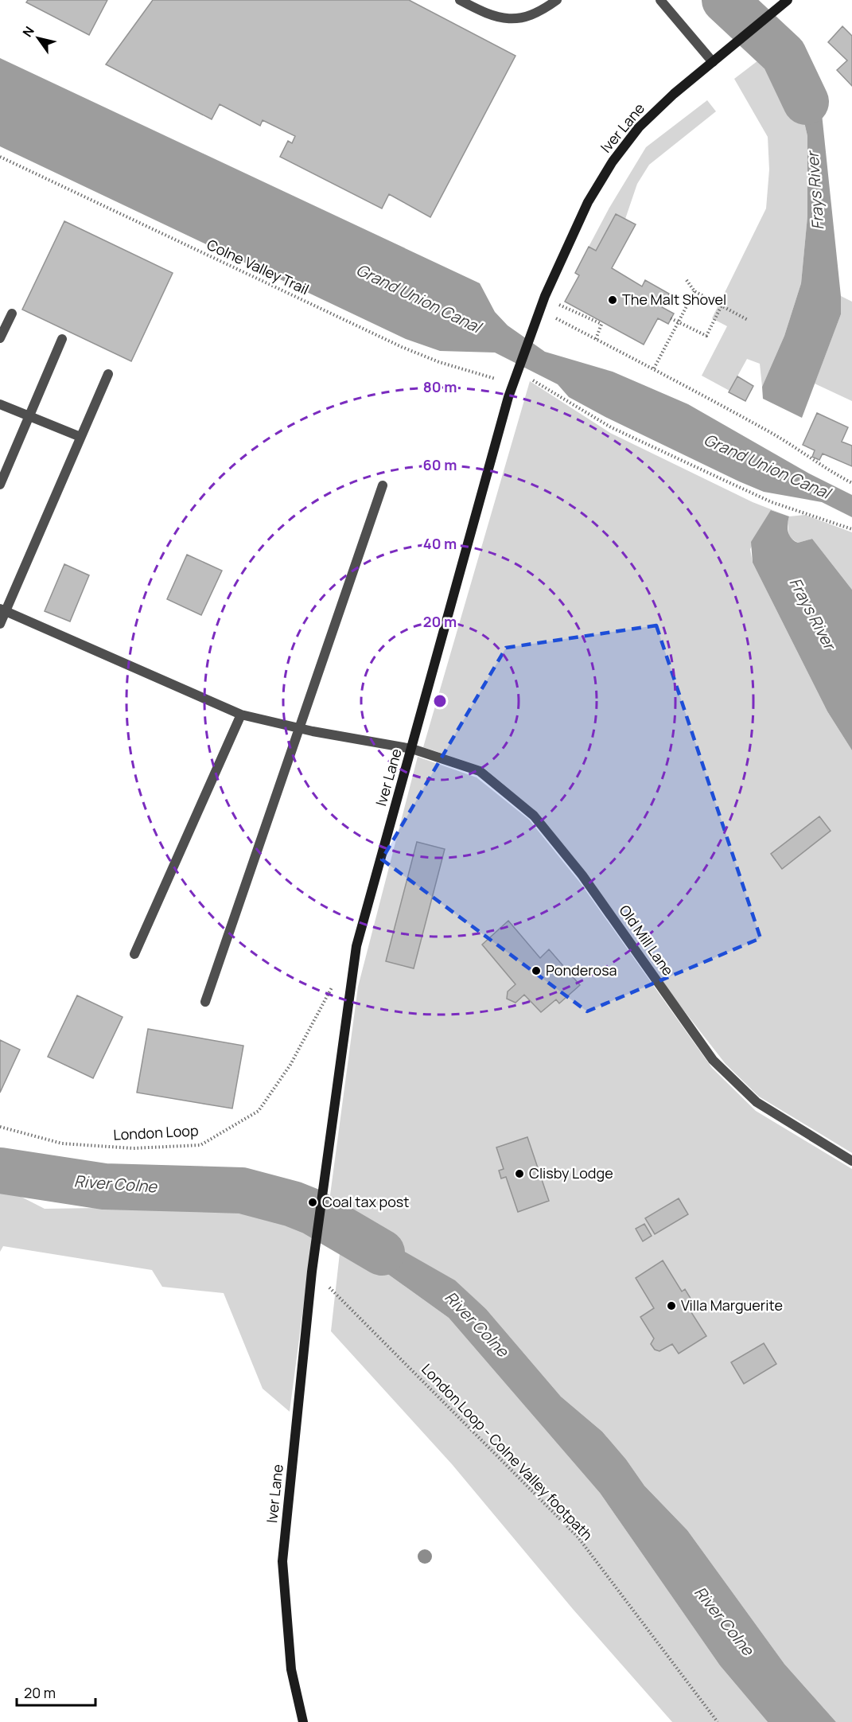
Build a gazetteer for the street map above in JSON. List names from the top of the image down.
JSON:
{
  "streets": {
    "main road": ["Iver Lane"],
    "street": ["Old Mill Lane"],
    "path": ["Colne Valley Trail", "London Loop", "London Loop - Colne Valley footpath"]
  },
  "crossings": [
    ["Iver Lane", "Colne Valley Trail"],
    ["Iver Lane", "Old Mill Lane"]
  ],
  "water": ["Frays River", "Grand Union Canal", "River Colne"],
  "places": [
    "The Malt Shovel",
    "Ponderosa",
    "Clisby Lodge",
    "Coal tax post",
    "Villa Marguerite"
  ],
  "scale_bar": "20 m",
  "north": "top left",
  "rings": [
    "80 m",
    "60 m",
    "40 m",
    "20 m"
  ]
}
